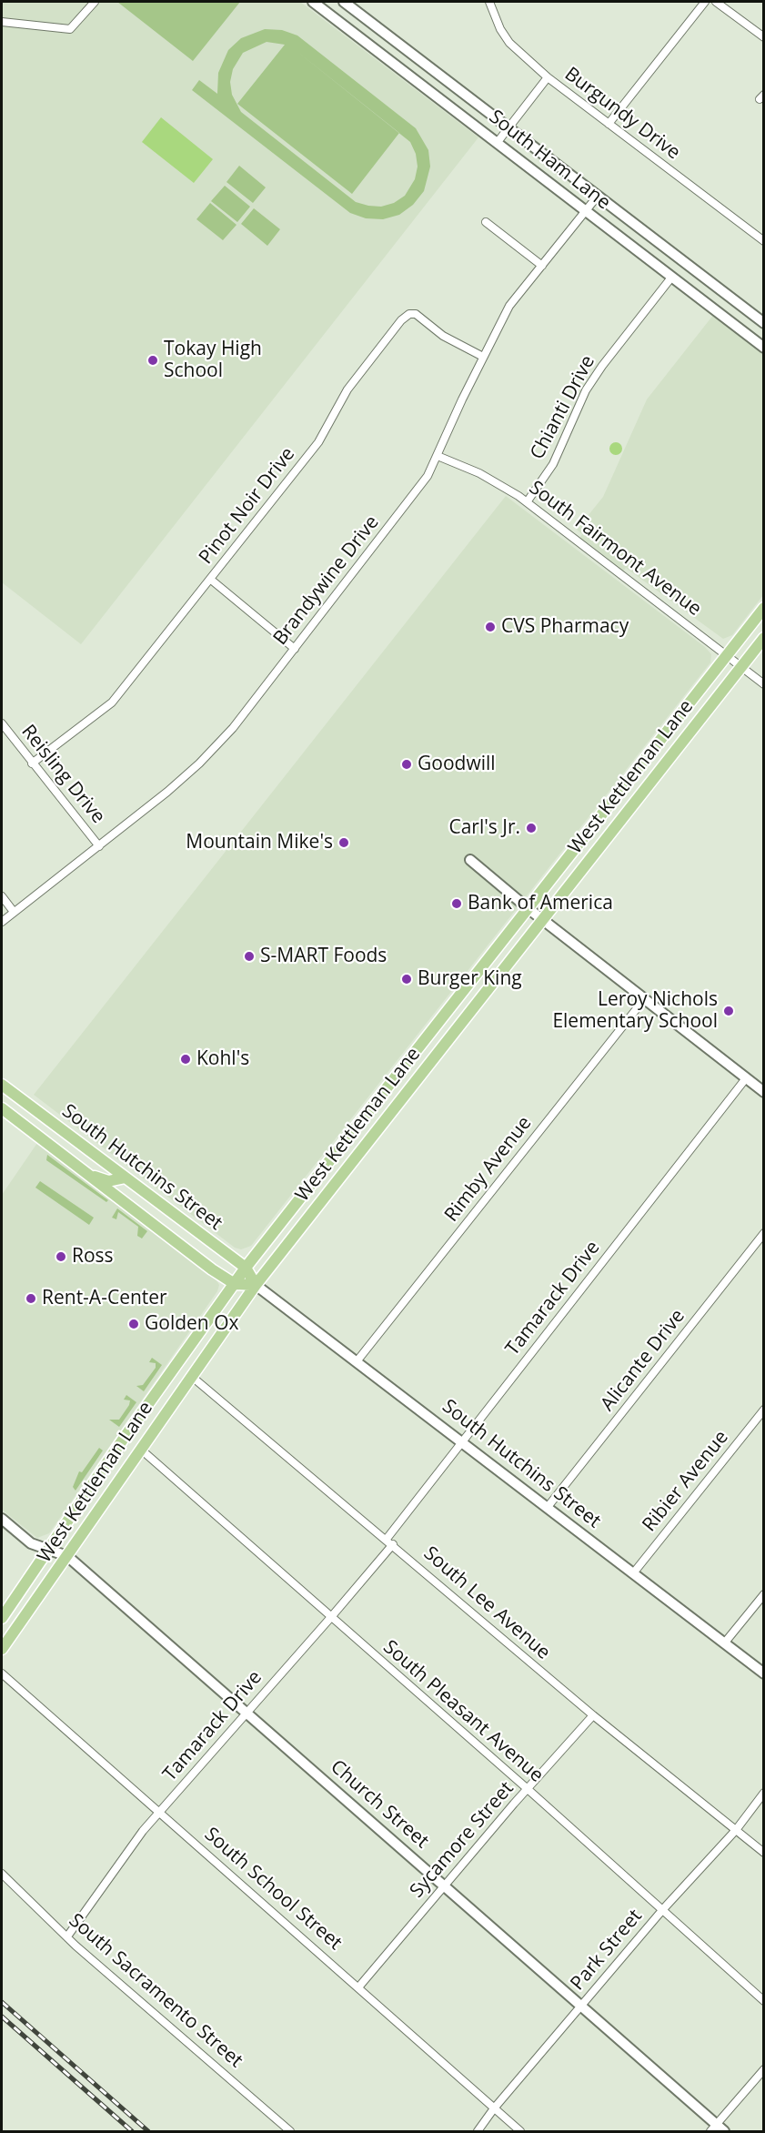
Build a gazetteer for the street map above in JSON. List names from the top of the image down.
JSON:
{
  "streets": {
    "main road": [
      "South Ham Lane",
      "West Kettleman Lane",
      "South Hutchins Street",
      "Church Street"
    ],
    "street": [
      "Burgundy Drive",
      "Chianti Drive",
      "Pinot Noir Drive",
      "South Fairmont Avenue",
      "Brandywine Drive",
      "Reisling Drive",
      "Rimby Avenue",
      "Tamarack Drive",
      "Alicante Drive",
      "Ribier Avenue",
      "South Lee Avenue",
      "South Pleasant Avenue",
      "Sycamore Street",
      "South School Street",
      "Park Street",
      "South Sacramento Street"
    ]
  },
  "crossings": [
    ["South Ham Lane", "Chianti Drive"],
    ["South Ham Lane", "Brandywine Drive"],
    ["Chianti Drive", "South Fairmont Avenue"],
    ["Pinot Noir Drive", "Brandywine Drive"],
    ["Pinot Noir Drive", "Reisling Drive"],
    ["South Fairmont Avenue", "Brandywine Drive"],
    ["South Fairmont Avenue", "West Kettleman Lane"],
    ["Brandywine Drive", "Reisling Drive"],
    ["West Kettleman Lane", "South Hutchins Street"],
    ["West Kettleman Lane", "South Lee Avenue"],
    ["West Kettleman Lane", "South Pleasant Avenue"],
    ["West Kettleman Lane", "Church Street"],
    ["South Hutchins Street", "Rimby Avenue"],
    ["South Hutchins Street", "Tamarack Drive"],
    ["South Hutchins Street", "Alicante Drive"],
    ["South Hutchins Street", "Ribier Avenue"],
    ["Tamarack Drive", "South Lee Avenue"],
    ["Tamarack Drive", "South Pleasant Avenue"],
    ["Tamarack Drive", "Church Street"],
    ["Tamarack Drive", "South School Street"],
    ["Tamarack Drive", "South Sacramento Street"],
    ["South Lee Avenue", "Sycamore Street"],
    ["South Lee Avenue", "Park Street"],
    ["South Pleasant Avenue", "Sycamore Street"],
    ["South Pleasant Avenue", "Park Street"],
    ["Church Street", "Sycamore Street"],
    ["Church Street", "Park Street"],
    ["Sycamore Street", "South School Street"],
    ["South School Street", "Park Street"]
  ],
  "places": [
    "Tokay High School",
    "CVS Pharmacy",
    "Goodwill",
    "Carl's Jr.",
    "Mountain Mike's",
    "Bank of America",
    "S-MART Foods",
    "Burger King",
    "Leroy Nichols Elementary School",
    "Kohl's",
    "Ross",
    "Rent-A-Center",
    "Golden Ox"
  ]
}
